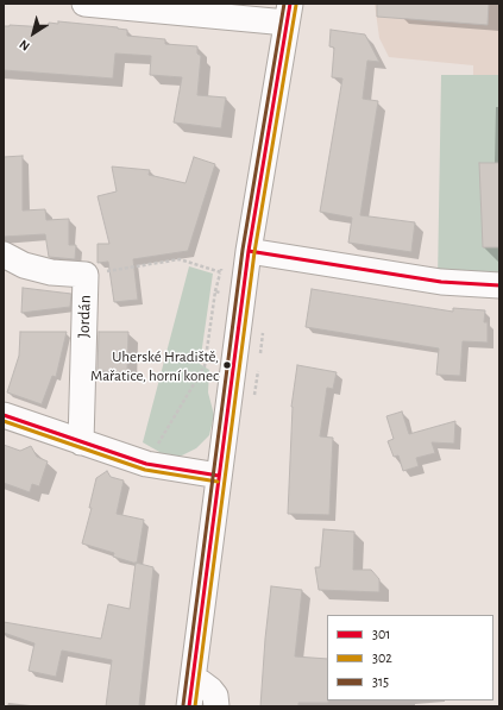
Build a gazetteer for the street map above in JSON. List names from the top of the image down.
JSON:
{
  "streets": {
    "street": ["Jordán"]
  },
  "places": ["Uherské Hradiště, Mařatice, horní konec"],
  "lines": ["transit line 301", "transit line 315", "transit line 302"],
  "legend": ["301", "302", "315"],
  "north": "bottom left"
}
